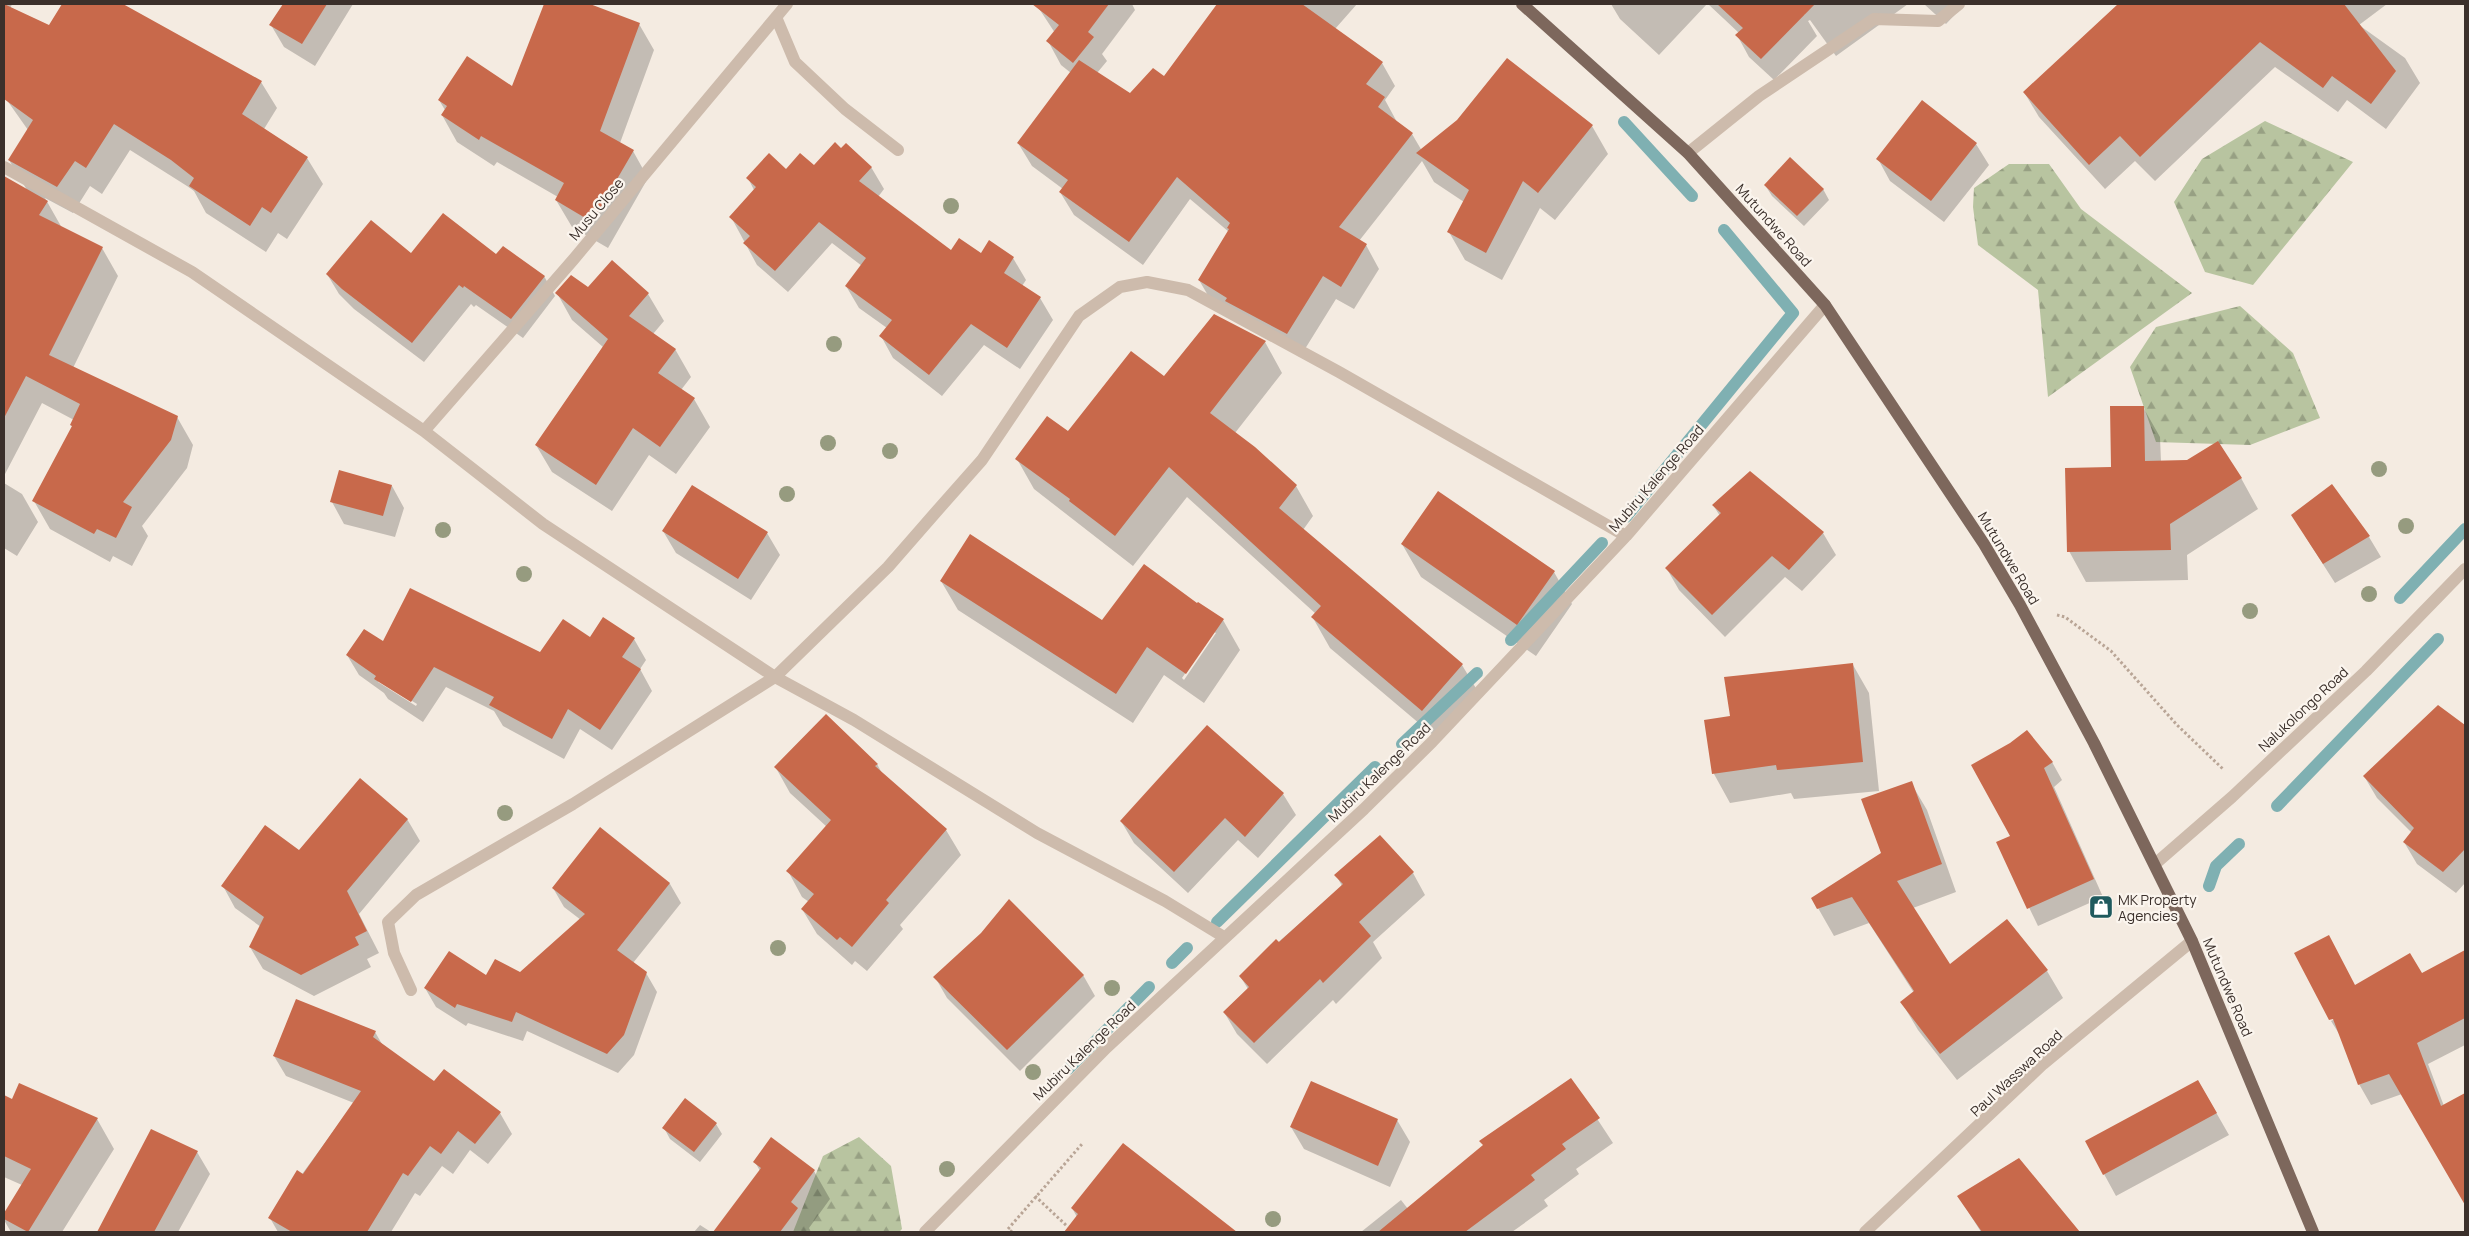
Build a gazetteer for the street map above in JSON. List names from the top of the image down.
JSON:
{
  "streets": {
    "main road": ["Mutundwe Road"],
    "street": [
      "Musu Close",
      "Mubiru Kalenge Road",
      "Nalukolongo Road",
      "Paul Wasswa Road"
    ]
  },
  "crossings": [
    ["Mutundwe Road", "Mubiru Kalenge Road"],
    ["Mutundwe Road", "Nalukolongo Road"],
    ["Mutundwe Road", "Paul Wasswa Road"]
  ],
  "places": {
    "shop": ["MK Property Agencies"]
  }
}
